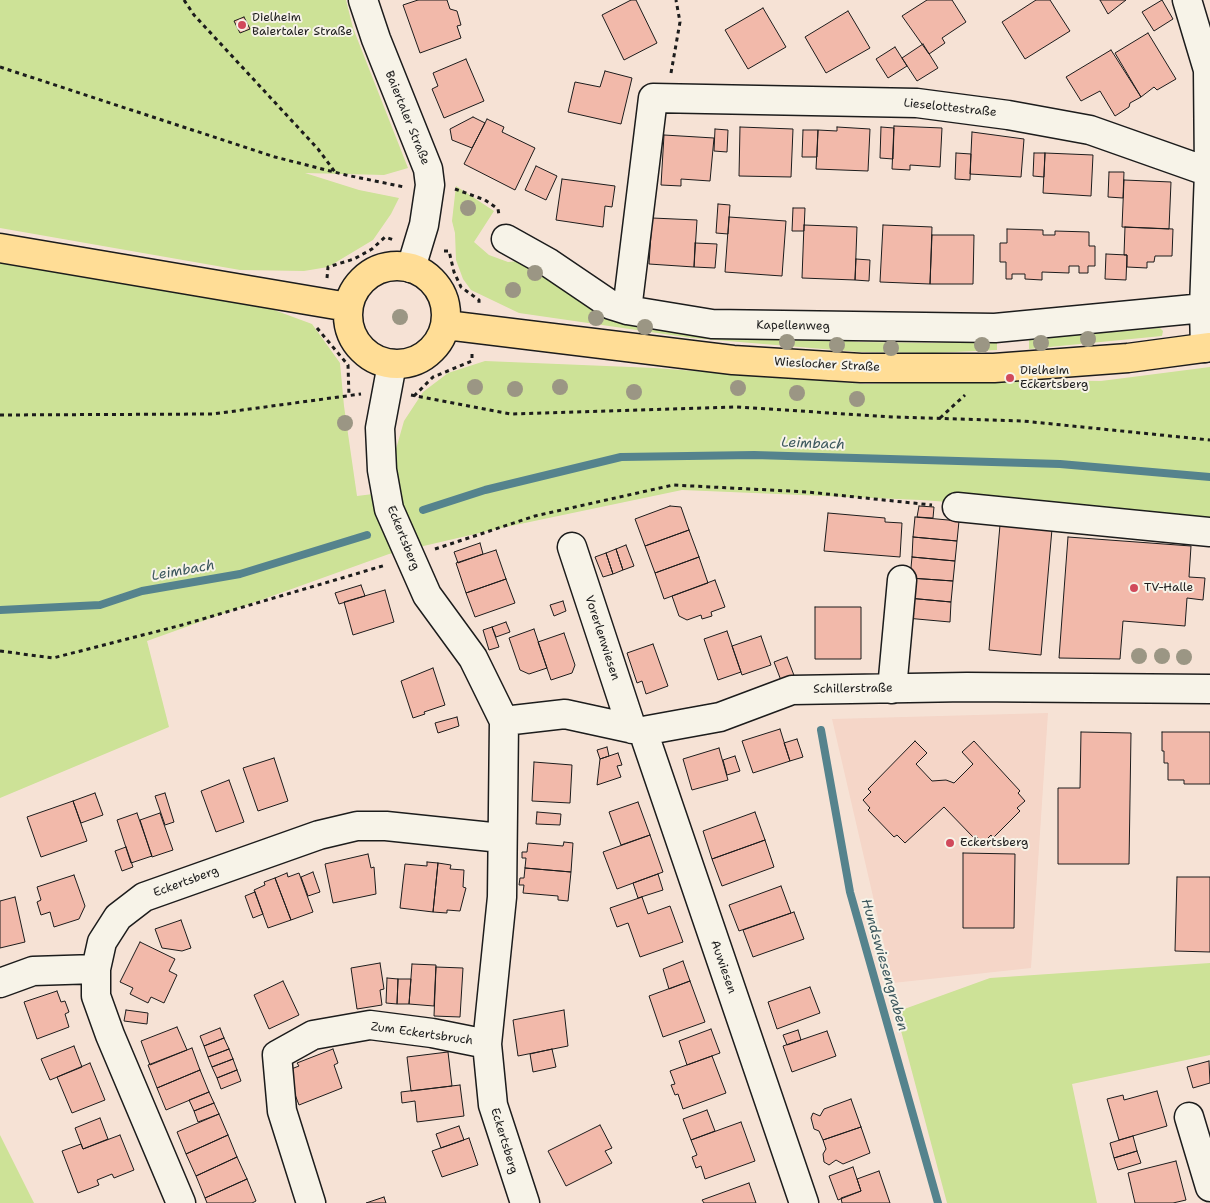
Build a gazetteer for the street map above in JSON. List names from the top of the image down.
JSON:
{
  "streets": {
    "main road": ["Wieslocher Straße"],
    "street": [
      "Lieselottestraße",
      "Baiertaler Straße",
      "Kapellenweg",
      "Eckertsberg",
      "Vorerlenwiesen",
      "Schillerstraße",
      "Auwiesen",
      "Zum Eckertsbruch"
    ]
  },
  "crossings": [
    ["Lieselottestraße", "Kapellenweg"],
    ["Baiertaler Straße", "Wieslocher Straße"],
    ["Baiertaler Straße", "Eckertsberg"],
    ["Wieslocher Straße", "Eckertsberg"],
    ["Eckertsberg", "Schillerstraße"],
    ["Eckertsberg", "Zum Eckertsbruch"],
    ["Vorerlenwiesen", "Schillerstraße"],
    ["Vorerlenwiesen", "Auwiesen"],
    ["Schillerstraße", "Auwiesen"]
  ],
  "water": ["Leimbach", "Hundswiesengraben"],
  "places": [
    "Dielheim Baiertaler Straße",
    "Dielheim Eckertsberg",
    "TV-Halle",
    "Eckertsberg"
  ]
}
